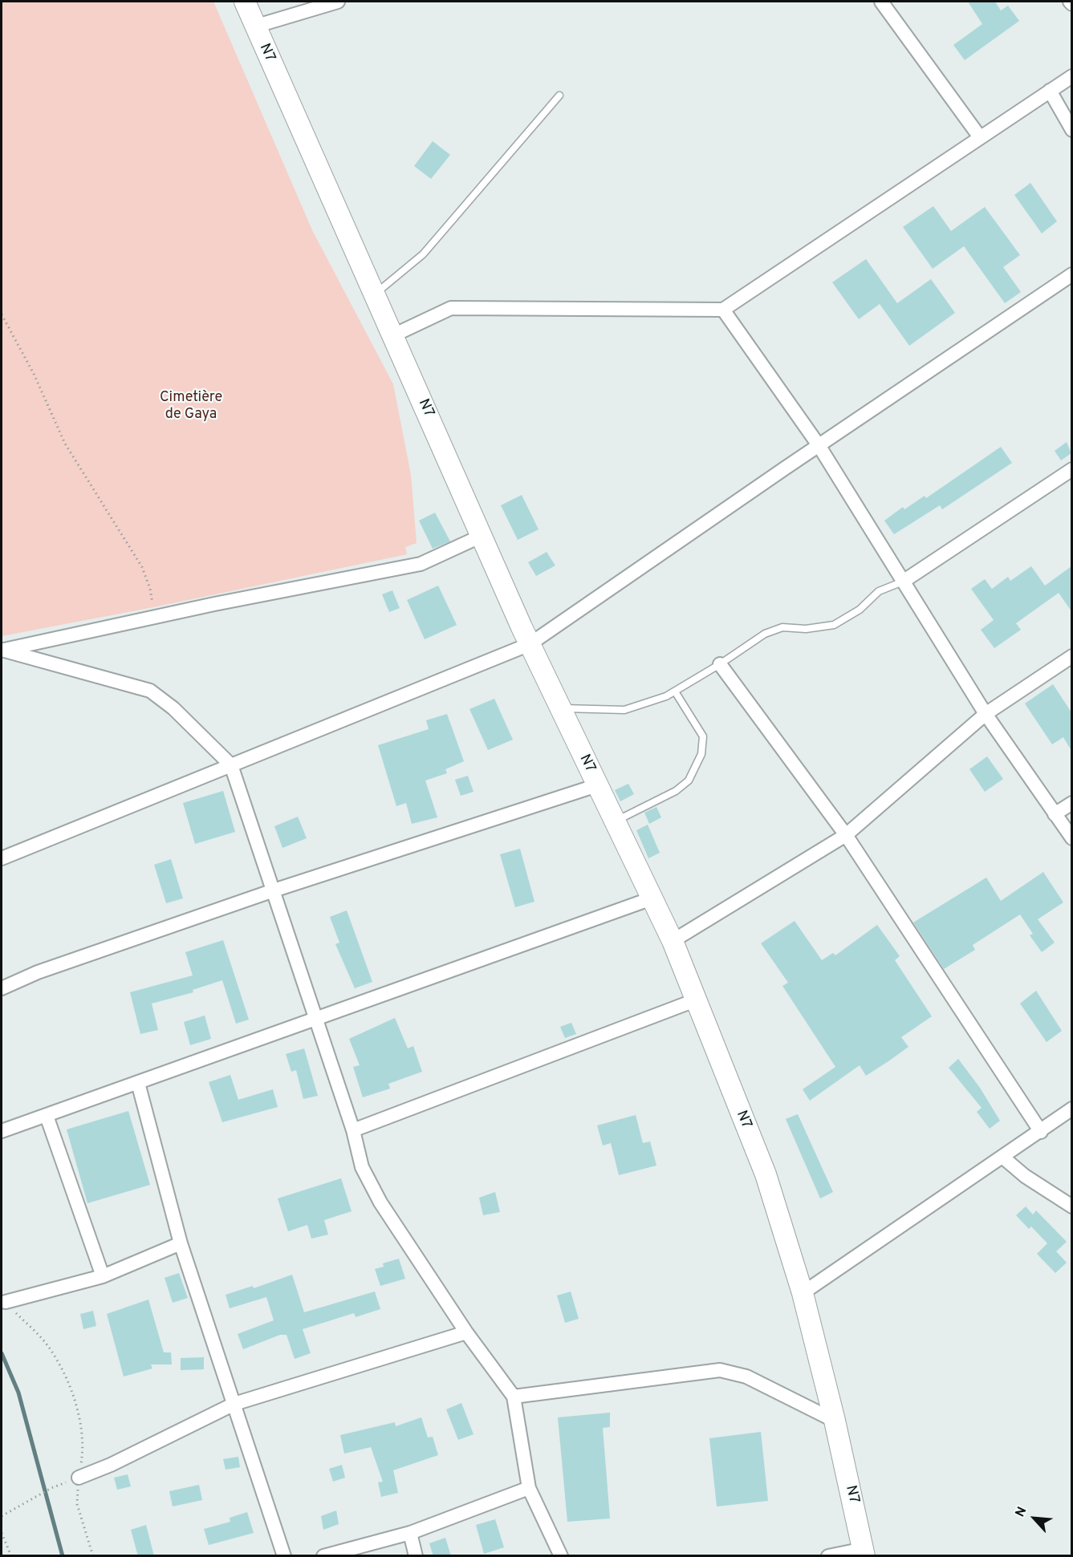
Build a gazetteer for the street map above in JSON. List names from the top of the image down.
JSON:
{
  "streets": {
    "main road": ["N7"]
  },
  "parks": ["Cimetière de Gaya"],
  "north": "top left"
}
